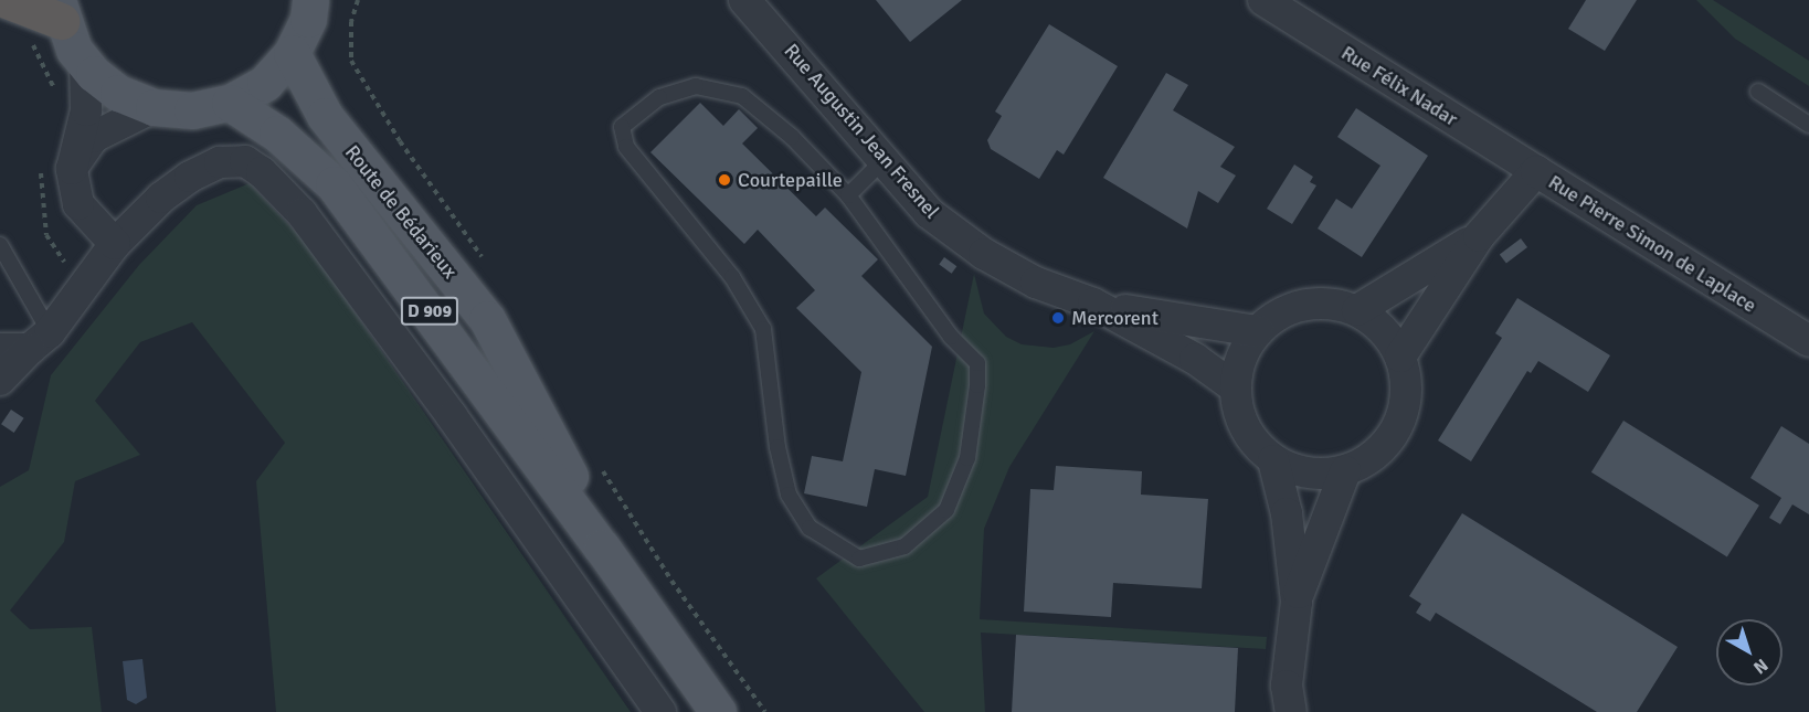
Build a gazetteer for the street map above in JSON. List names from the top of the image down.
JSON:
{
  "streets": {
    "main road": ["Route de Bédarieux", "D 909"],
    "street": ["Rue Félix Nadar", "Rue Augustin Jean Fresnel", "Rue Pierre Simon de Laplace"]
  },
  "crossings": [
    ["Rue Félix Nadar", "Rue Pierre Simon de Laplace"],
    ["Rue Augustin Jean Fresnel", "Rue Pierre Simon de Laplace"]
  ],
  "places": ["Courtepaille", "Mercorent"],
  "north": "bottom right"
}
